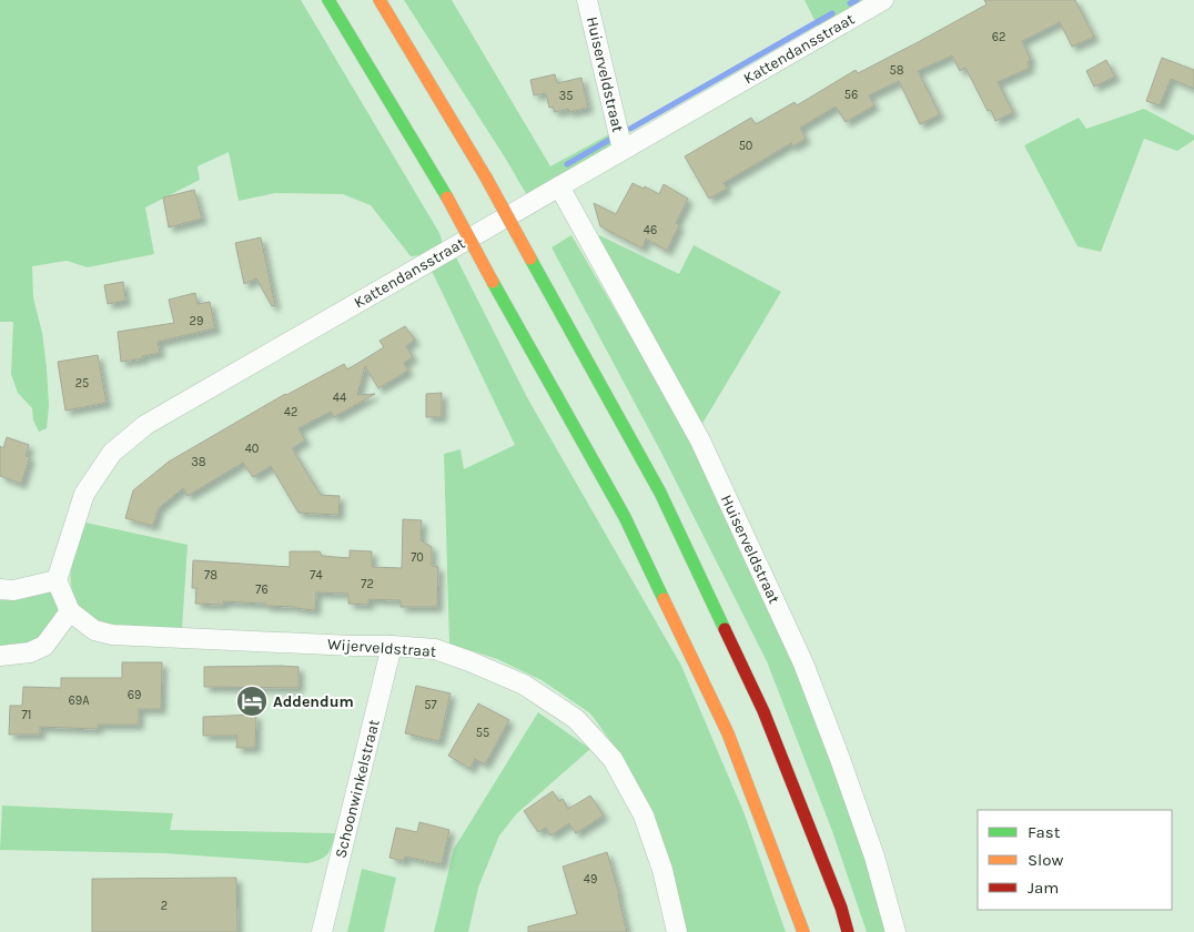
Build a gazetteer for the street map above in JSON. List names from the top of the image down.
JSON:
{
  "streets": {
    "street": [
      "Kattendansstraat",
      "Huiserveldstraat",
      "Wijerveldstraat",
      "Schoonwinkelstraat"
    ]
  },
  "crossings": [
    ["Kattendansstraat", "Huiserveldstraat"],
    ["Kattendansstraat", "Wijerveldstraat"],
    ["Wijerveldstraat", "Schoonwinkelstraat"]
  ],
  "places": {
    "hotel": ["Addendum"]
  },
  "house_numbers": [
    "62",
    "58",
    "56",
    "35",
    "50",
    "46",
    "29",
    "25",
    "44",
    "42",
    "40",
    "38",
    "70",
    "78",
    "74",
    "72",
    "76",
    "69",
    "69A",
    "57",
    "71",
    "55",
    "49",
    "2"
  ],
  "legend": ["Fast", "Slow", "Jam"]
}
